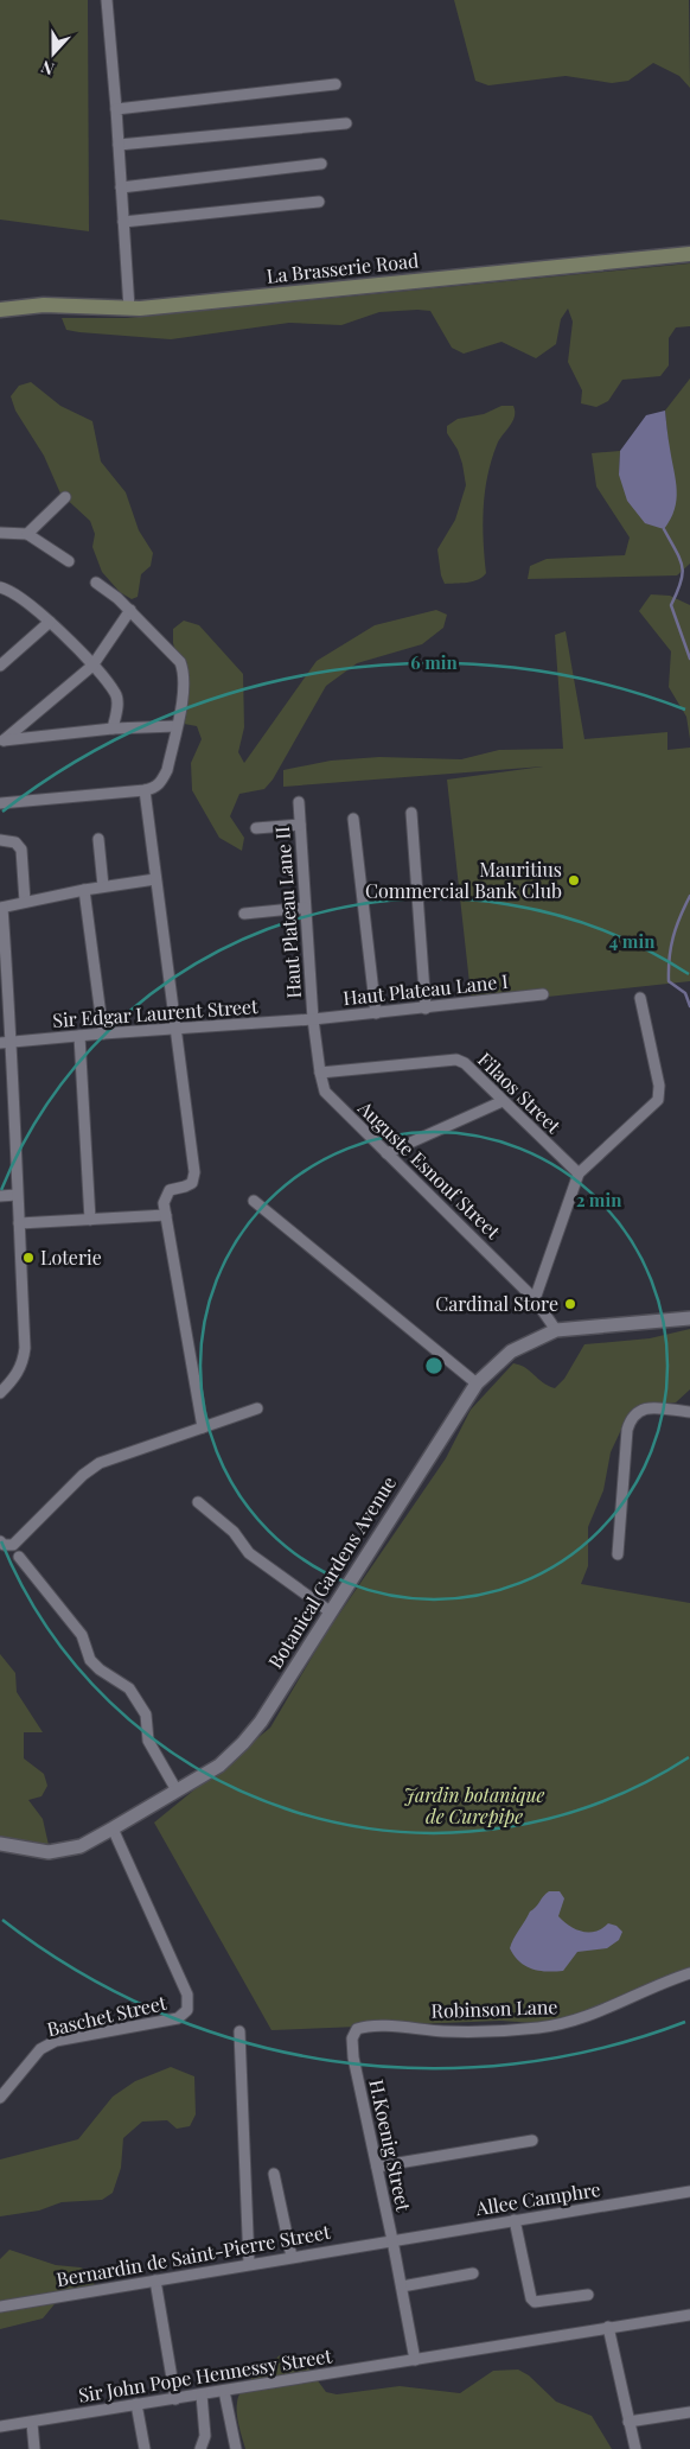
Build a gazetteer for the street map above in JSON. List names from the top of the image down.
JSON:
{
  "streets": {
    "main road": ["La Brasserie Road"],
    "street": [
      "Haut Plateau Lane II",
      "Haut Plateau Lane I",
      "Sir Edgar Laurent Street",
      "Filaos Street",
      "Auguste Esnouf Street",
      "Botanical Gardens Avenue",
      "Robinson Lane",
      "Baschet Street",
      "H.Koenig Street",
      "Allee Camphre",
      "Bernardin de Saint-Pierre Street",
      "Sir John Pope Hennessy Street"
    ]
  },
  "crossings": [
    ["Haut Plateau Lane II", "Haut Plateau Lane I"],
    ["Haut Plateau Lane II", "Sir Edgar Laurent Street"],
    ["Haut Plateau Lane II", "Auguste Esnouf Street"],
    ["Haut Plateau Lane I", "Sir Edgar Laurent Street"],
    ["Haut Plateau Lane I", "Auguste Esnouf Street"],
    ["Sir Edgar Laurent Street", "Auguste Esnouf Street"],
    ["Filaos Street", "Auguste Esnouf Street"],
    ["Auguste Esnouf Street", "Botanical Gardens Avenue"],
    ["Botanical Gardens Avenue", "Baschet Street"],
    ["Robinson Lane", "H.Koenig Street"],
    ["H.Koenig Street", "Allee Camphre"],
    ["H.Koenig Street", "Bernardin de Saint-Pierre Street"],
    ["H.Koenig Street", "Sir John Pope Hennessy Street"],
    ["Allee Camphre", "Bernardin de Saint-Pierre Street"]
  ],
  "parks": ["Jardin botanique de Curepipe"],
  "places": ["Mauritius Commercial Bank Club", "Loterie", "Cardinal Store"],
  "north": "bottom",
  "rings": ["6 min", "4 min", "2 min"]
}
